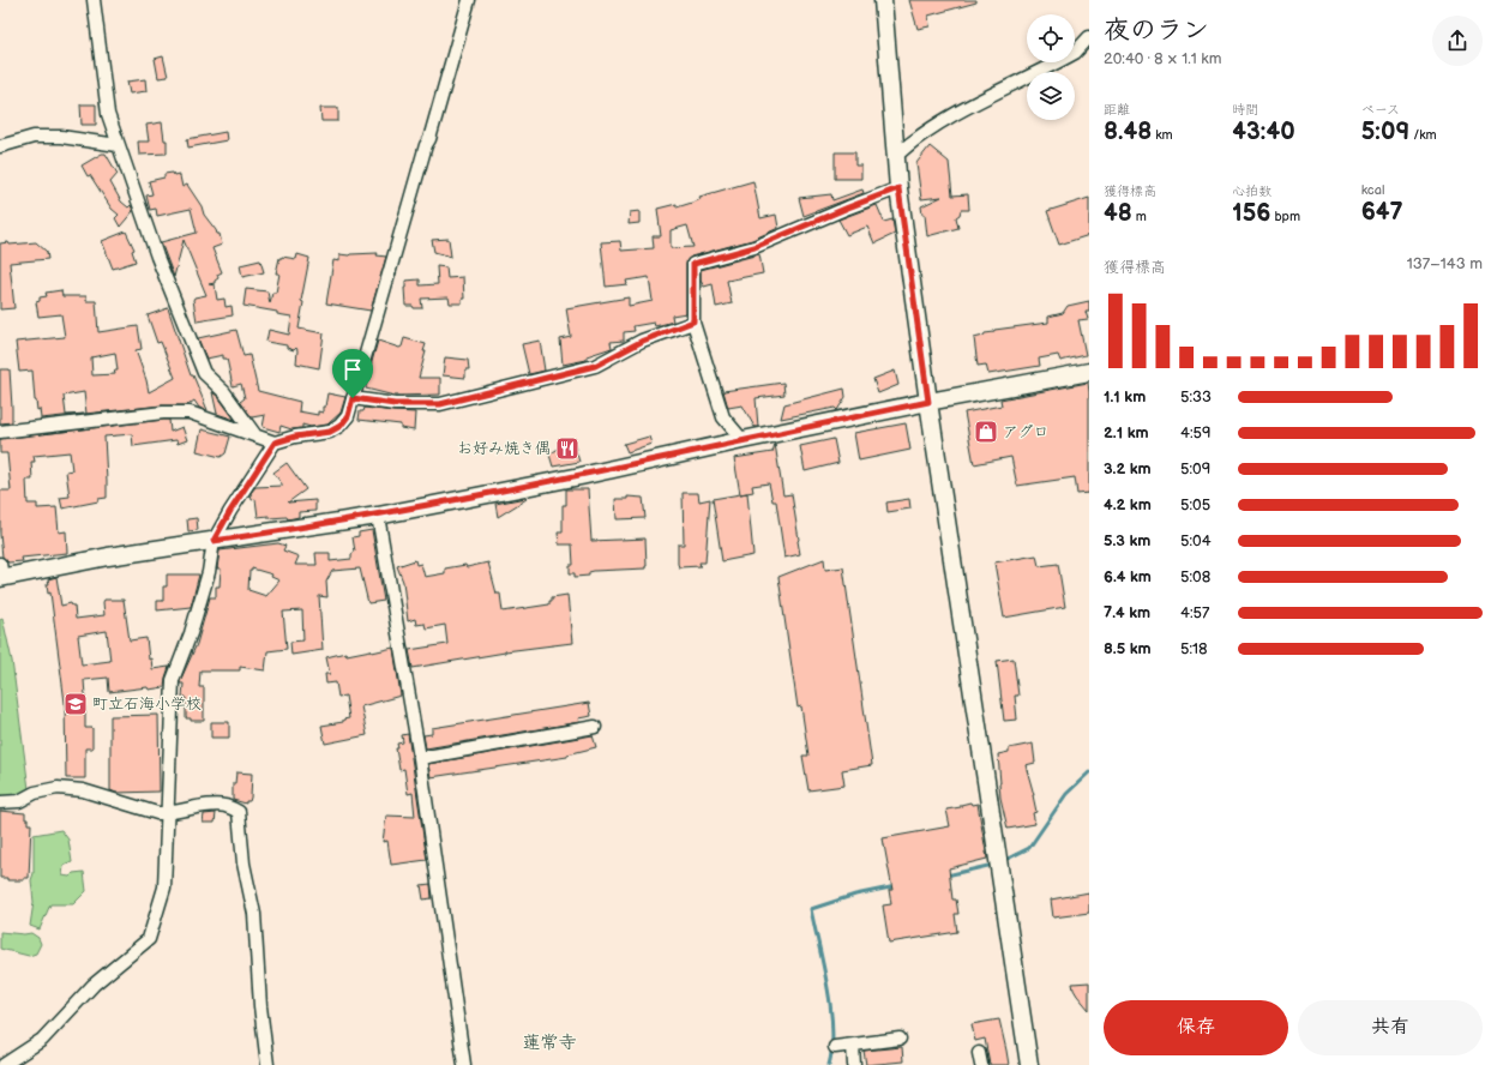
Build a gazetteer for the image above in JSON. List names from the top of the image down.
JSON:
{
  "districts": ["蓮常寺"],
  "places": {
    "shop": ["アグロ"],
    "restaurant": ["お好み焼き偶"],
    "school or university": ["町立石海小学校"]
  },
  "page": {
    "heading": ["夜のラン", "20:40 · 8 × 1.1 km"],
    "stats": [
      ["距離", "8.48 km"],
      ["時間", "43:40"],
      ["ペース", "5:09 /km"],
      ["獲得標高", "48 m"],
      ["心拍数", "156 bpm"],
      ["kcal", "647"]
    ],
    "chart": ["獲得標高", "137–143 m"],
    "list": [
      {
        "name": "1.1 km",
        "note": "5:33"
      },
      {
        "name": "2.1 km",
        "note": "4:59"
      },
      {
        "name": "3.2 km",
        "note": "5:09"
      },
      {
        "name": "4.2 km",
        "note": "5:05"
      },
      {
        "name": "5.3 km",
        "note": "5:04"
      },
      {
        "name": "6.4 km",
        "note": "5:08"
      },
      {
        "name": "7.4 km",
        "note": "4:57"
      },
      {
        "name": "8.5 km",
        "note": "5:18"
      }
    ],
    "buttons": ["保存", "共有"]
  }
}
